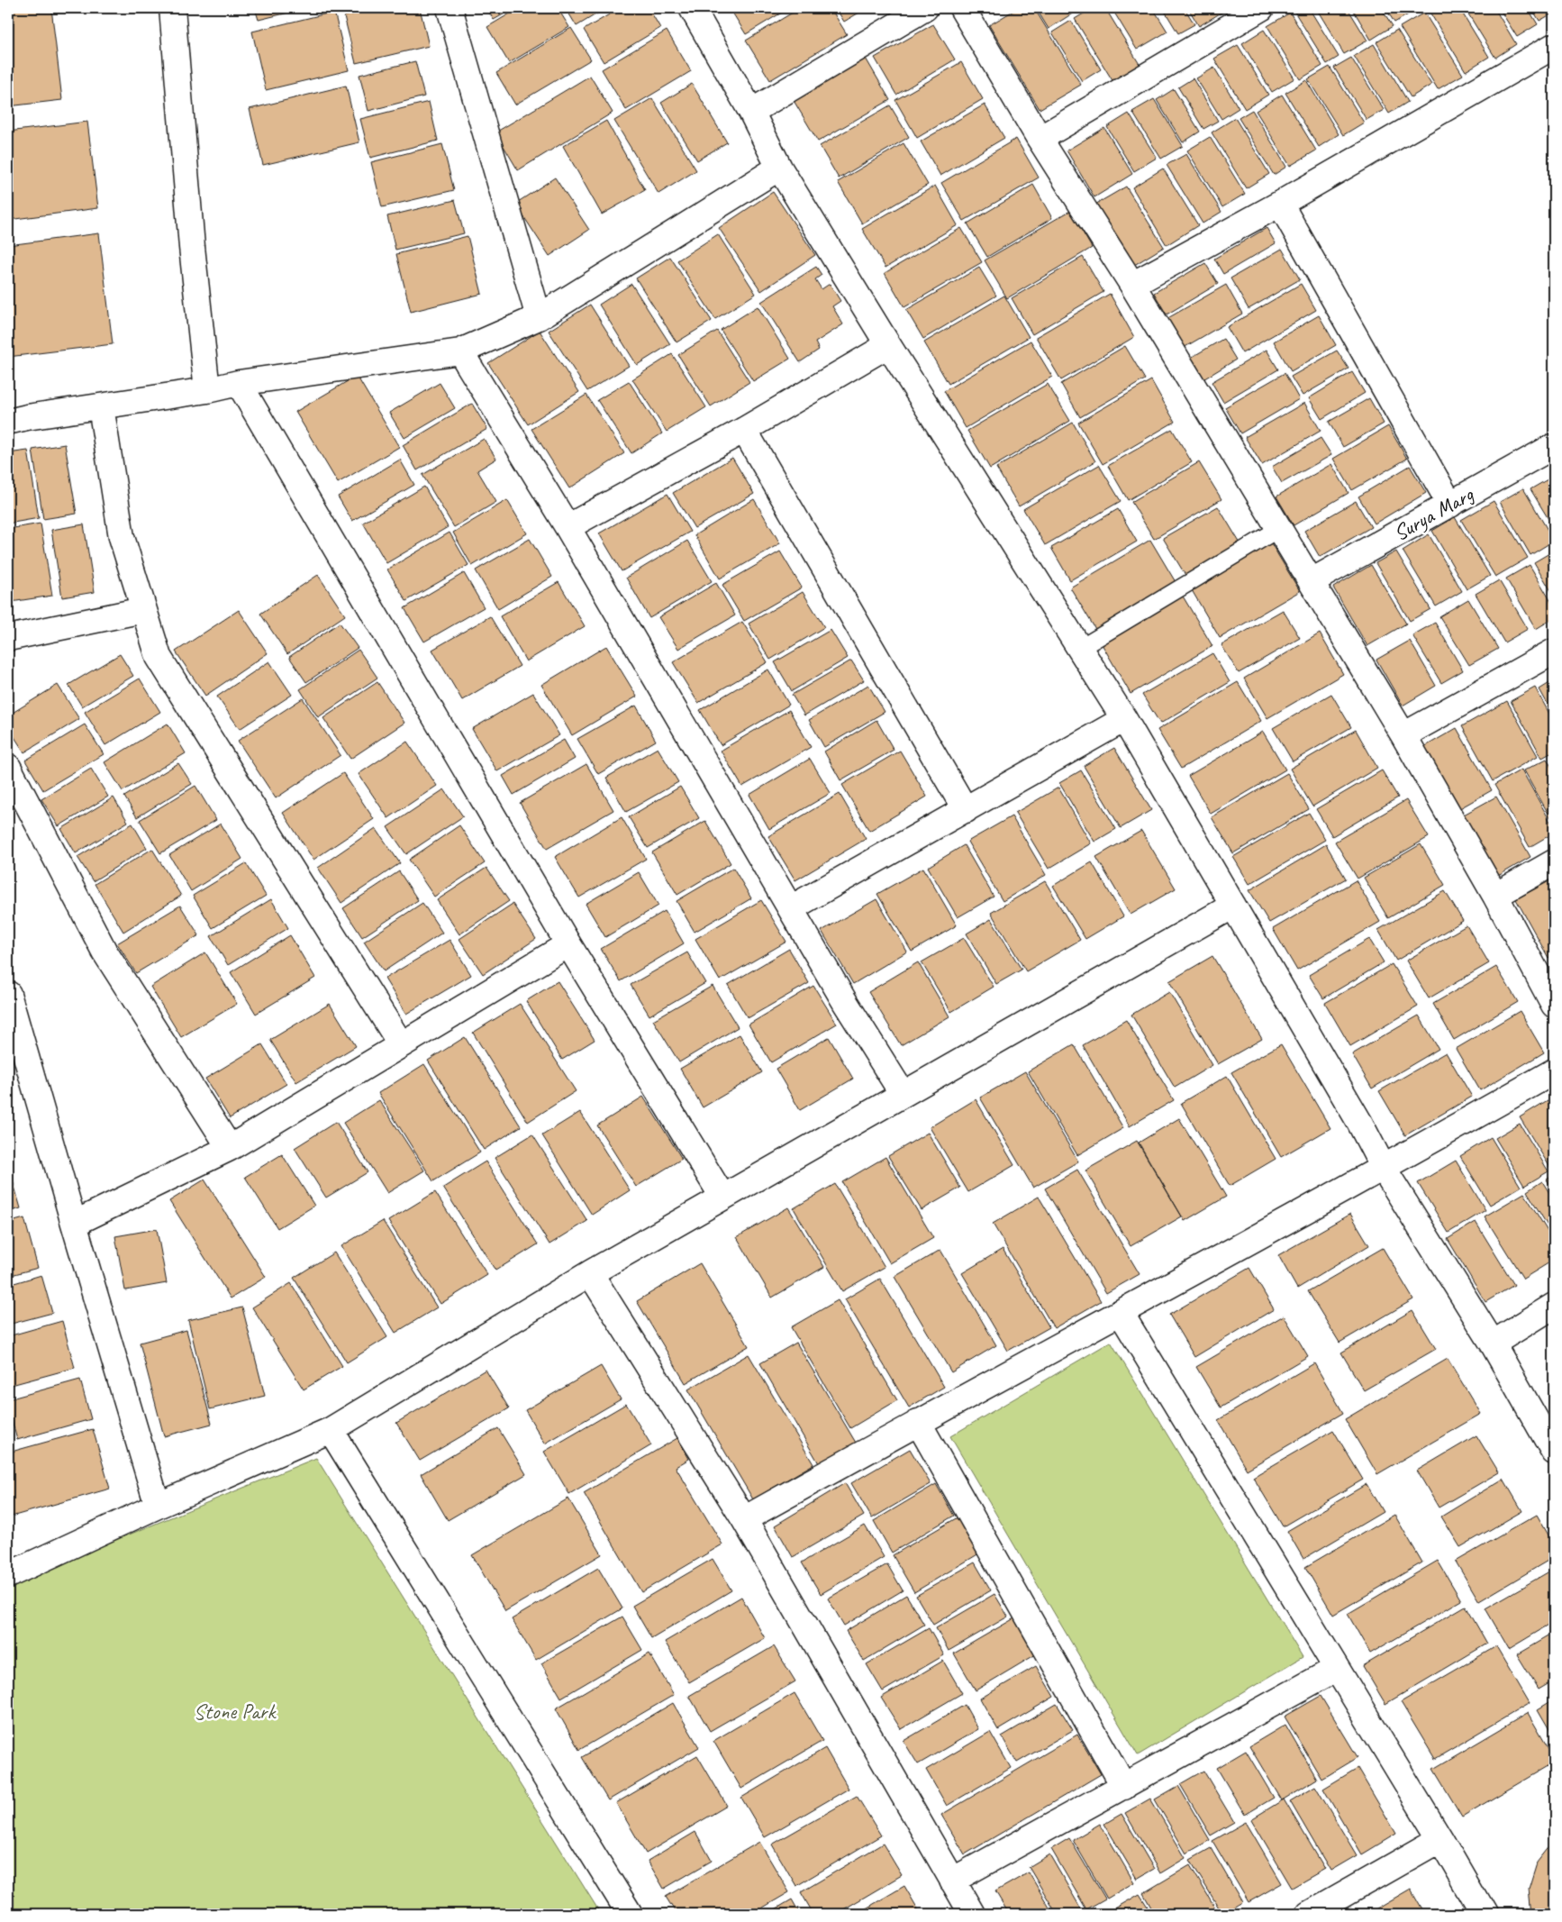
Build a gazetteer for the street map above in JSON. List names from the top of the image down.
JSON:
{
  "streets": {
    "street": ["Surya Marg"]
  },
  "parks": ["Stone Park"]
}
